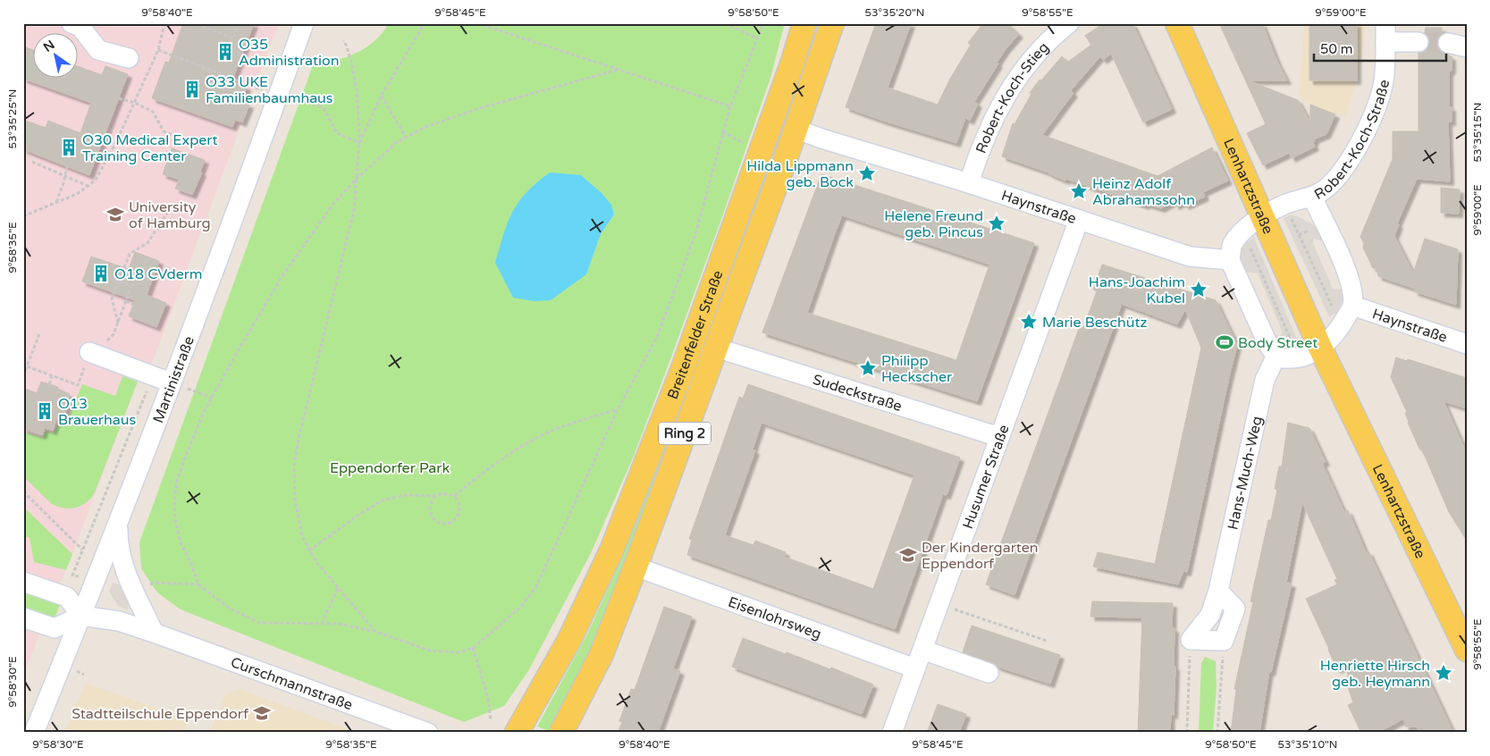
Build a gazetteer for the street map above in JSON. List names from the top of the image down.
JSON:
{
  "streets": {
    "main road": ["Lenhartzstraße", "Breitenfelder Straße", "Ring 2"],
    "street": [
      "Robert-Koch-Stieg",
      "Robert-Koch-Straße",
      "Haynstraße",
      "Martinistraße",
      "Sudeckstraße",
      "Hans-Much-Weg",
      "Husumer Straße",
      "Eisenlohrsweg",
      "Curschmannstraße"
    ]
  },
  "crossings": [
    ["Robert-Koch-Stieg", "Haynstraße"],
    ["Robert-Koch-Straße", "Lenhartzstraße"],
    ["Haynstraße", "Breitenfelder Straße"],
    ["Haynstraße", "Husumer Straße"],
    ["Breitenfelder Straße", "Sudeckstraße"],
    ["Breitenfelder Straße", "Eisenlohrsweg"],
    ["Martinistraße", "Curschmannstraße"],
    ["Sudeckstraße", "Husumer Straße"],
    ["Husumer Straße", "Eisenlohrsweg"]
  ],
  "parks": ["Eppendorfer Park"],
  "places": {
    "building": [
      "O35 Administration",
      "O33 UKE Familienbaumhaus",
      "O30 Medical Expert Training Center",
      "O18 CVderm",
      "O13 Brauerhaus"
    ],
    "place": [
      "Hilda Lippmann geb. Bock",
      "Heinz Adolf Abrahamssohn",
      "Helene Freund geb. Pincus",
      "Hans-Joachim Kubel",
      "Marie Beschütz",
      "Philipp Heckscher",
      "Henriette Hirsch geb. Heymann"
    ],
    "school or university": ["University of Hamburg", "Der Kindergarten Eppendorf", "Stadtteilschule Eppendorf"],
    "sports": ["Body Street"]
  },
  "scale_bar": "50 m",
  "north": "top left",
  "coordinates": [
    "9°58'40\"E",
    "9°58'45\"E",
    "9°58'50\"E",
    "53°35'20\"N",
    "9°58'55\"E",
    "9°59'00\"E",
    "53°35'25\"N",
    "53°35'15\"N",
    "9°58'35\"E",
    "9°58'30\"E",
    "53°35'10\"N"
  ]
}
